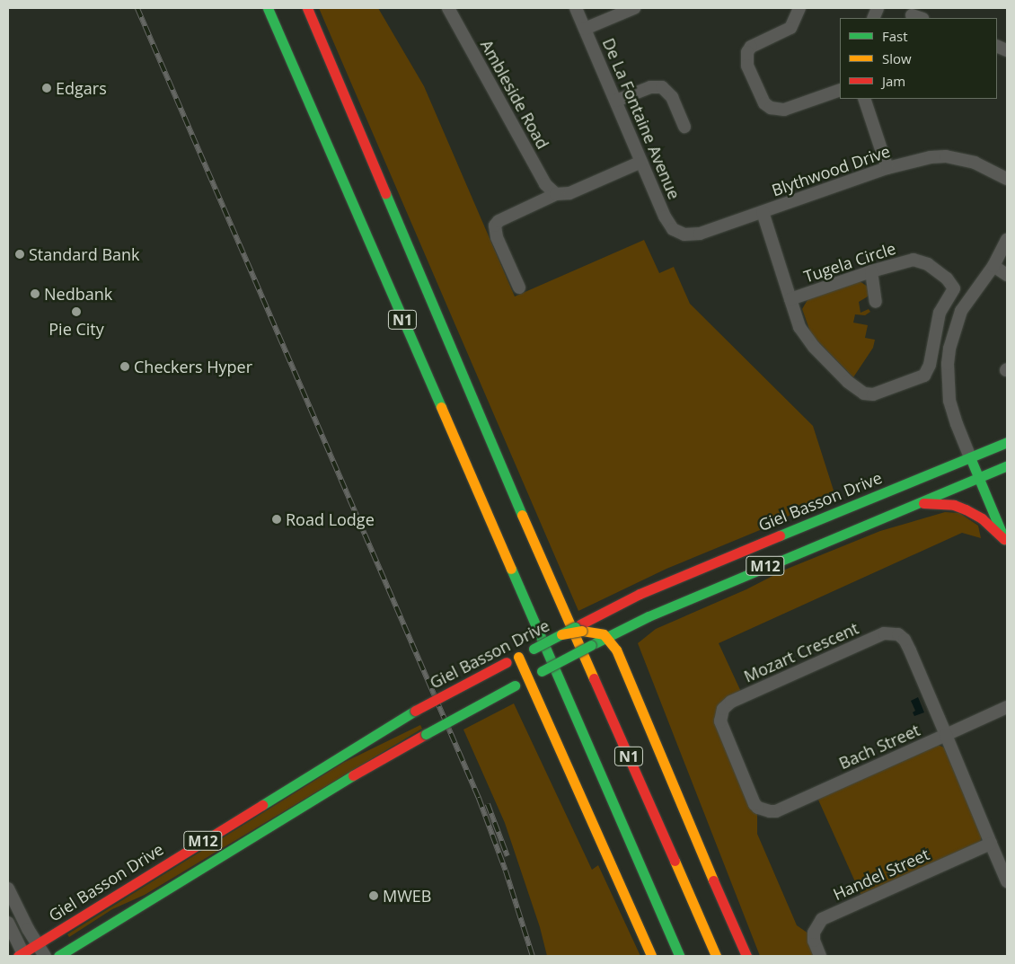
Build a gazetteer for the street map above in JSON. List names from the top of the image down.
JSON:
{
  "streets": {
    "main road": ["N1", "Giel Basson Drive", "M12"],
    "street": [
      "Ambleside Road",
      "De La Fontaine Avenue",
      "Blythwood Drive",
      "Tugela Circle",
      "Mozart Crescent",
      "Bach Street",
      "Handel Street"
    ]
  },
  "crossings": [
    ["De La Fontaine Avenue", "Blythwood Drive"],
    ["Blythwood Drive", "Tugela Circle"],
    ["Mozart Crescent", "Bach Street"]
  ],
  "places": [
    "Edgars",
    "Standard Bank",
    "Nedbank",
    "Pie City",
    "Checkers Hyper",
    "Road Lodge",
    "MWEB"
  ],
  "legend": ["Fast", "Slow", "Jam"]
}
